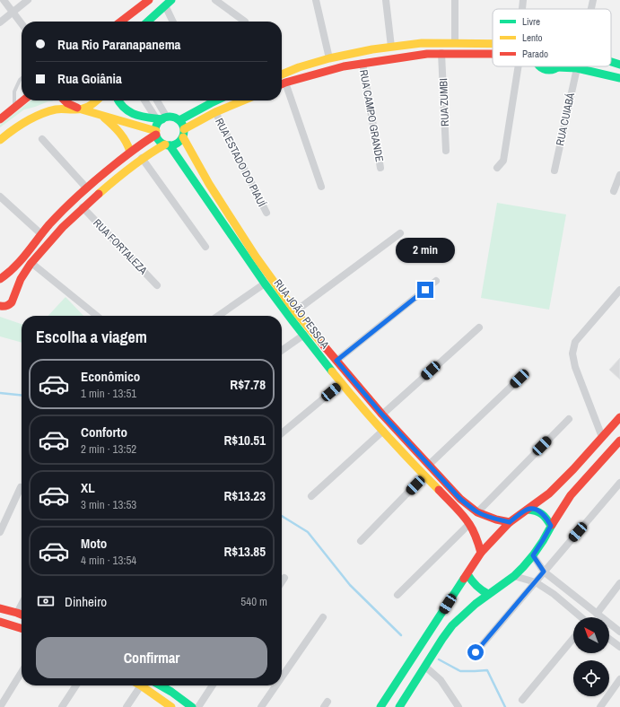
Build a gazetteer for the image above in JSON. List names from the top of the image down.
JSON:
{
  "streets": {
    "street": [
      "RUA ZUMBI",
      "RUA CAMPO GRANDE",
      "RUA CUIABÁ",
      "RUA ESTADO DO PIAUÍ",
      "RUA FORTALEZA",
      "RUA JOÃO PESSOA"
    ]
  },
  "legend": ["Livre", "Lento", "Parado"],
  "north": "top left",
  "page": {
    "banner": ["Rua Rio Paranapanema", "Rua Goiânia"],
    "bubble": "2 min",
    "heading": "Escolha a viagem",
    "list": [
      {
        "name": "Econômico",
        "note": "1 min · 13:51",
        "value": "R$7.78"
      },
      {
        "name": "Conforto",
        "note": "2 min · 13:52",
        "value": "R$10.51"
      },
      {
        "name": "XL",
        "note": "3 min · 13:53",
        "value": "R$13.23"
      },
      {
        "name": "Moto",
        "note": "4 min · 13:54",
        "value": "R$13.85"
      }
    ],
    "pay": ["Dinheiro", "540 m"],
    "buttons": "Confirmar"
  }
}
